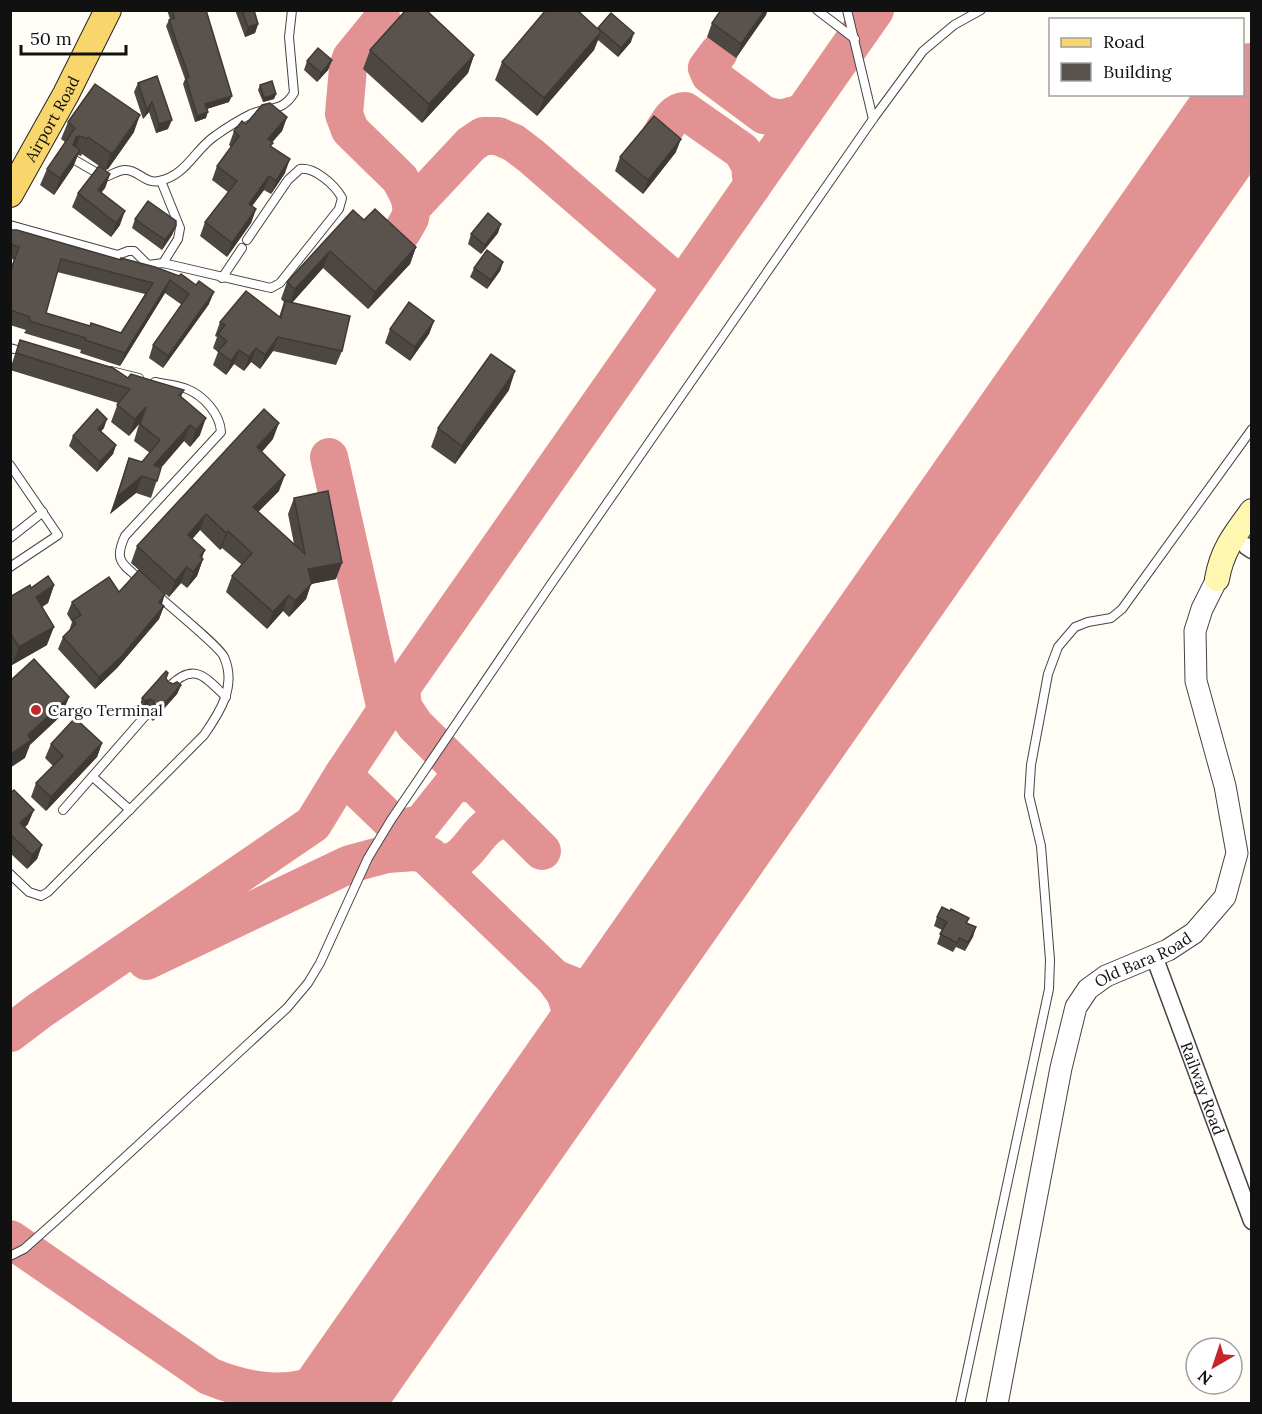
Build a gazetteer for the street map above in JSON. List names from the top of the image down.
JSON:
{
  "streets": {
    "main road": ["Airport Road", "Old Bara Road"],
    "street": ["Railway Road"]
  },
  "crossings": [
    ["Old Bara Road", "Railway Road"]
  ],
  "places": ["Cargo Terminal"],
  "legend": ["Road", "Building"],
  "scale_bar": "50 m",
  "north": "bottom left"
}
